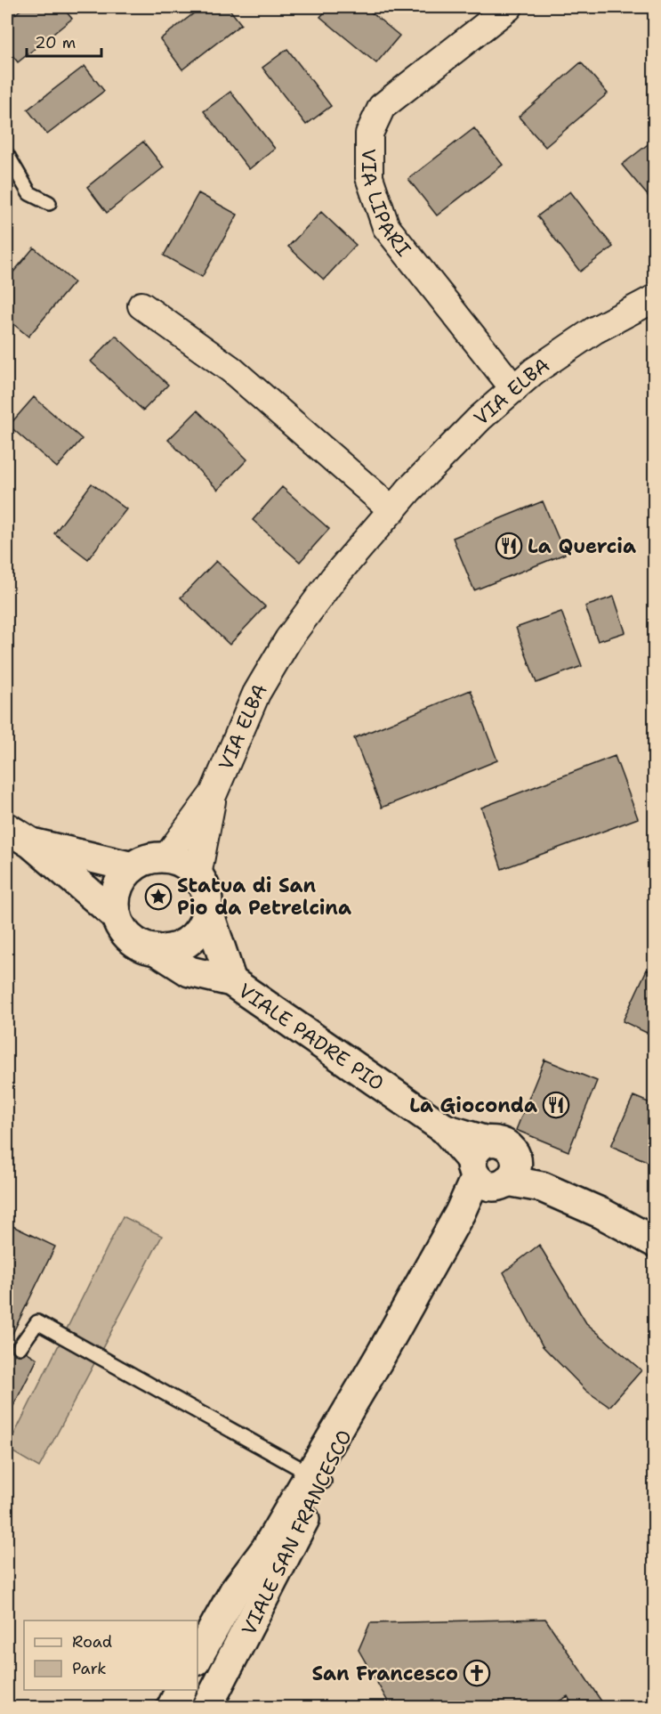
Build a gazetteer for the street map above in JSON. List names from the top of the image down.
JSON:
{
  "streets": {
    "street": [
      "VIA LIPARI",
      "VIA ELBA",
      "VIALE PADRE PIO",
      "VIALE SAN FRANCESCO"
    ]
  },
  "crossings": [
    ["VIA LIPARI", "VIA ELBA"],
    ["VIA ELBA", "VIALE PADRE PIO"],
    ["VIALE PADRE PIO", "VIALE SAN FRANCESCO"]
  ],
  "places": {
    "restaurant": ["La Quercia", "La Gioconda"],
    "place": ["Statua di San Pio da Petrelcina"],
    "church": ["San Francesco"]
  },
  "legend": ["Road", "Park"],
  "scale_bar": "20 m"
}
